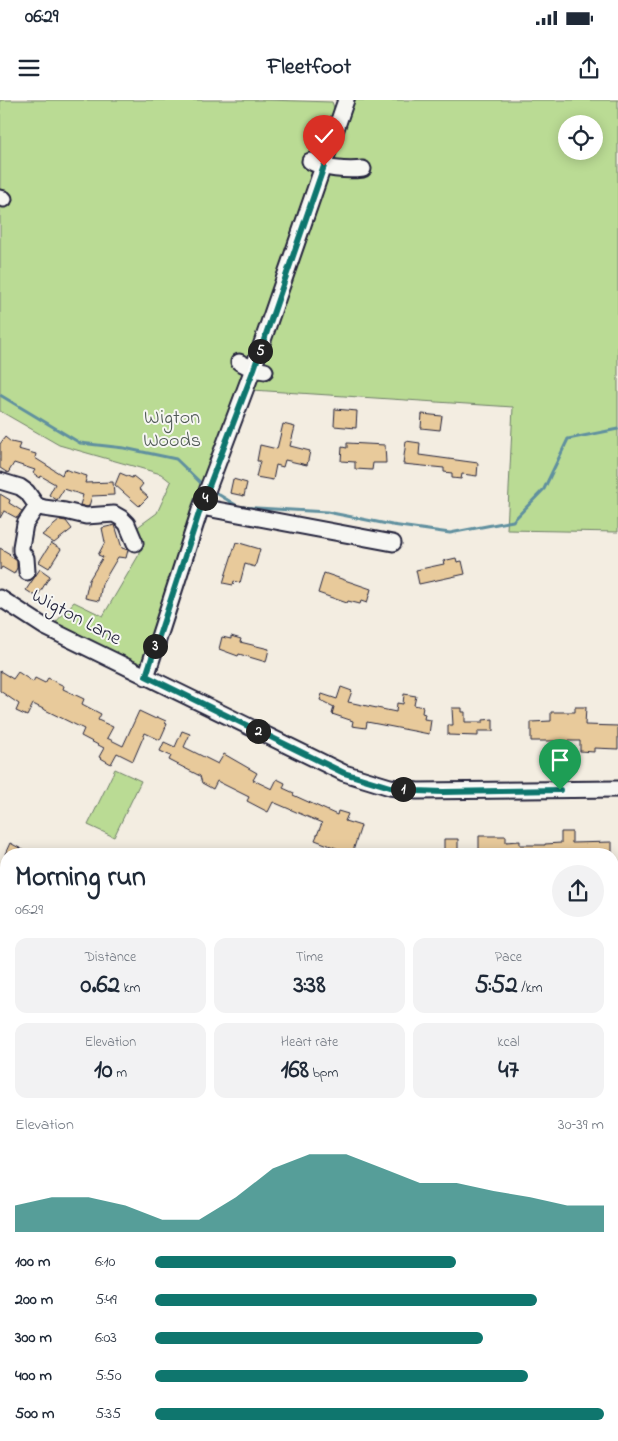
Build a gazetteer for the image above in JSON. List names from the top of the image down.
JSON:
{
  "streets": {
    "street": ["Wigton Lane"]
  },
  "parks": ["Wigton Woods"],
  "page": {
    "status": "06:29",
    "header": "Fleetfoot",
    "pins": [
      "5",
      "4",
      "3",
      "2",
      "1"
    ],
    "heading": ["Morning run", "06:29"],
    "stats": [
      ["Distance", "0.62 km"],
      ["Time", "3:38"],
      ["Pace", "5:52 /km"],
      ["Elevation", "10 m"],
      ["Heart rate", "168 bpm"],
      ["kcal", "47"]
    ],
    "chart": ["Elevation", "30–39 m"],
    "list": [
      {
        "name": "100 m",
        "note": "6:10"
      },
      {
        "name": "200 m",
        "note": "5:49"
      },
      {
        "name": "300 m",
        "note": "6:03"
      },
      {
        "name": "400 m",
        "note": "5:50"
      },
      {
        "name": "500 m",
        "note": "5:35"
      }
    ]
  }
}
